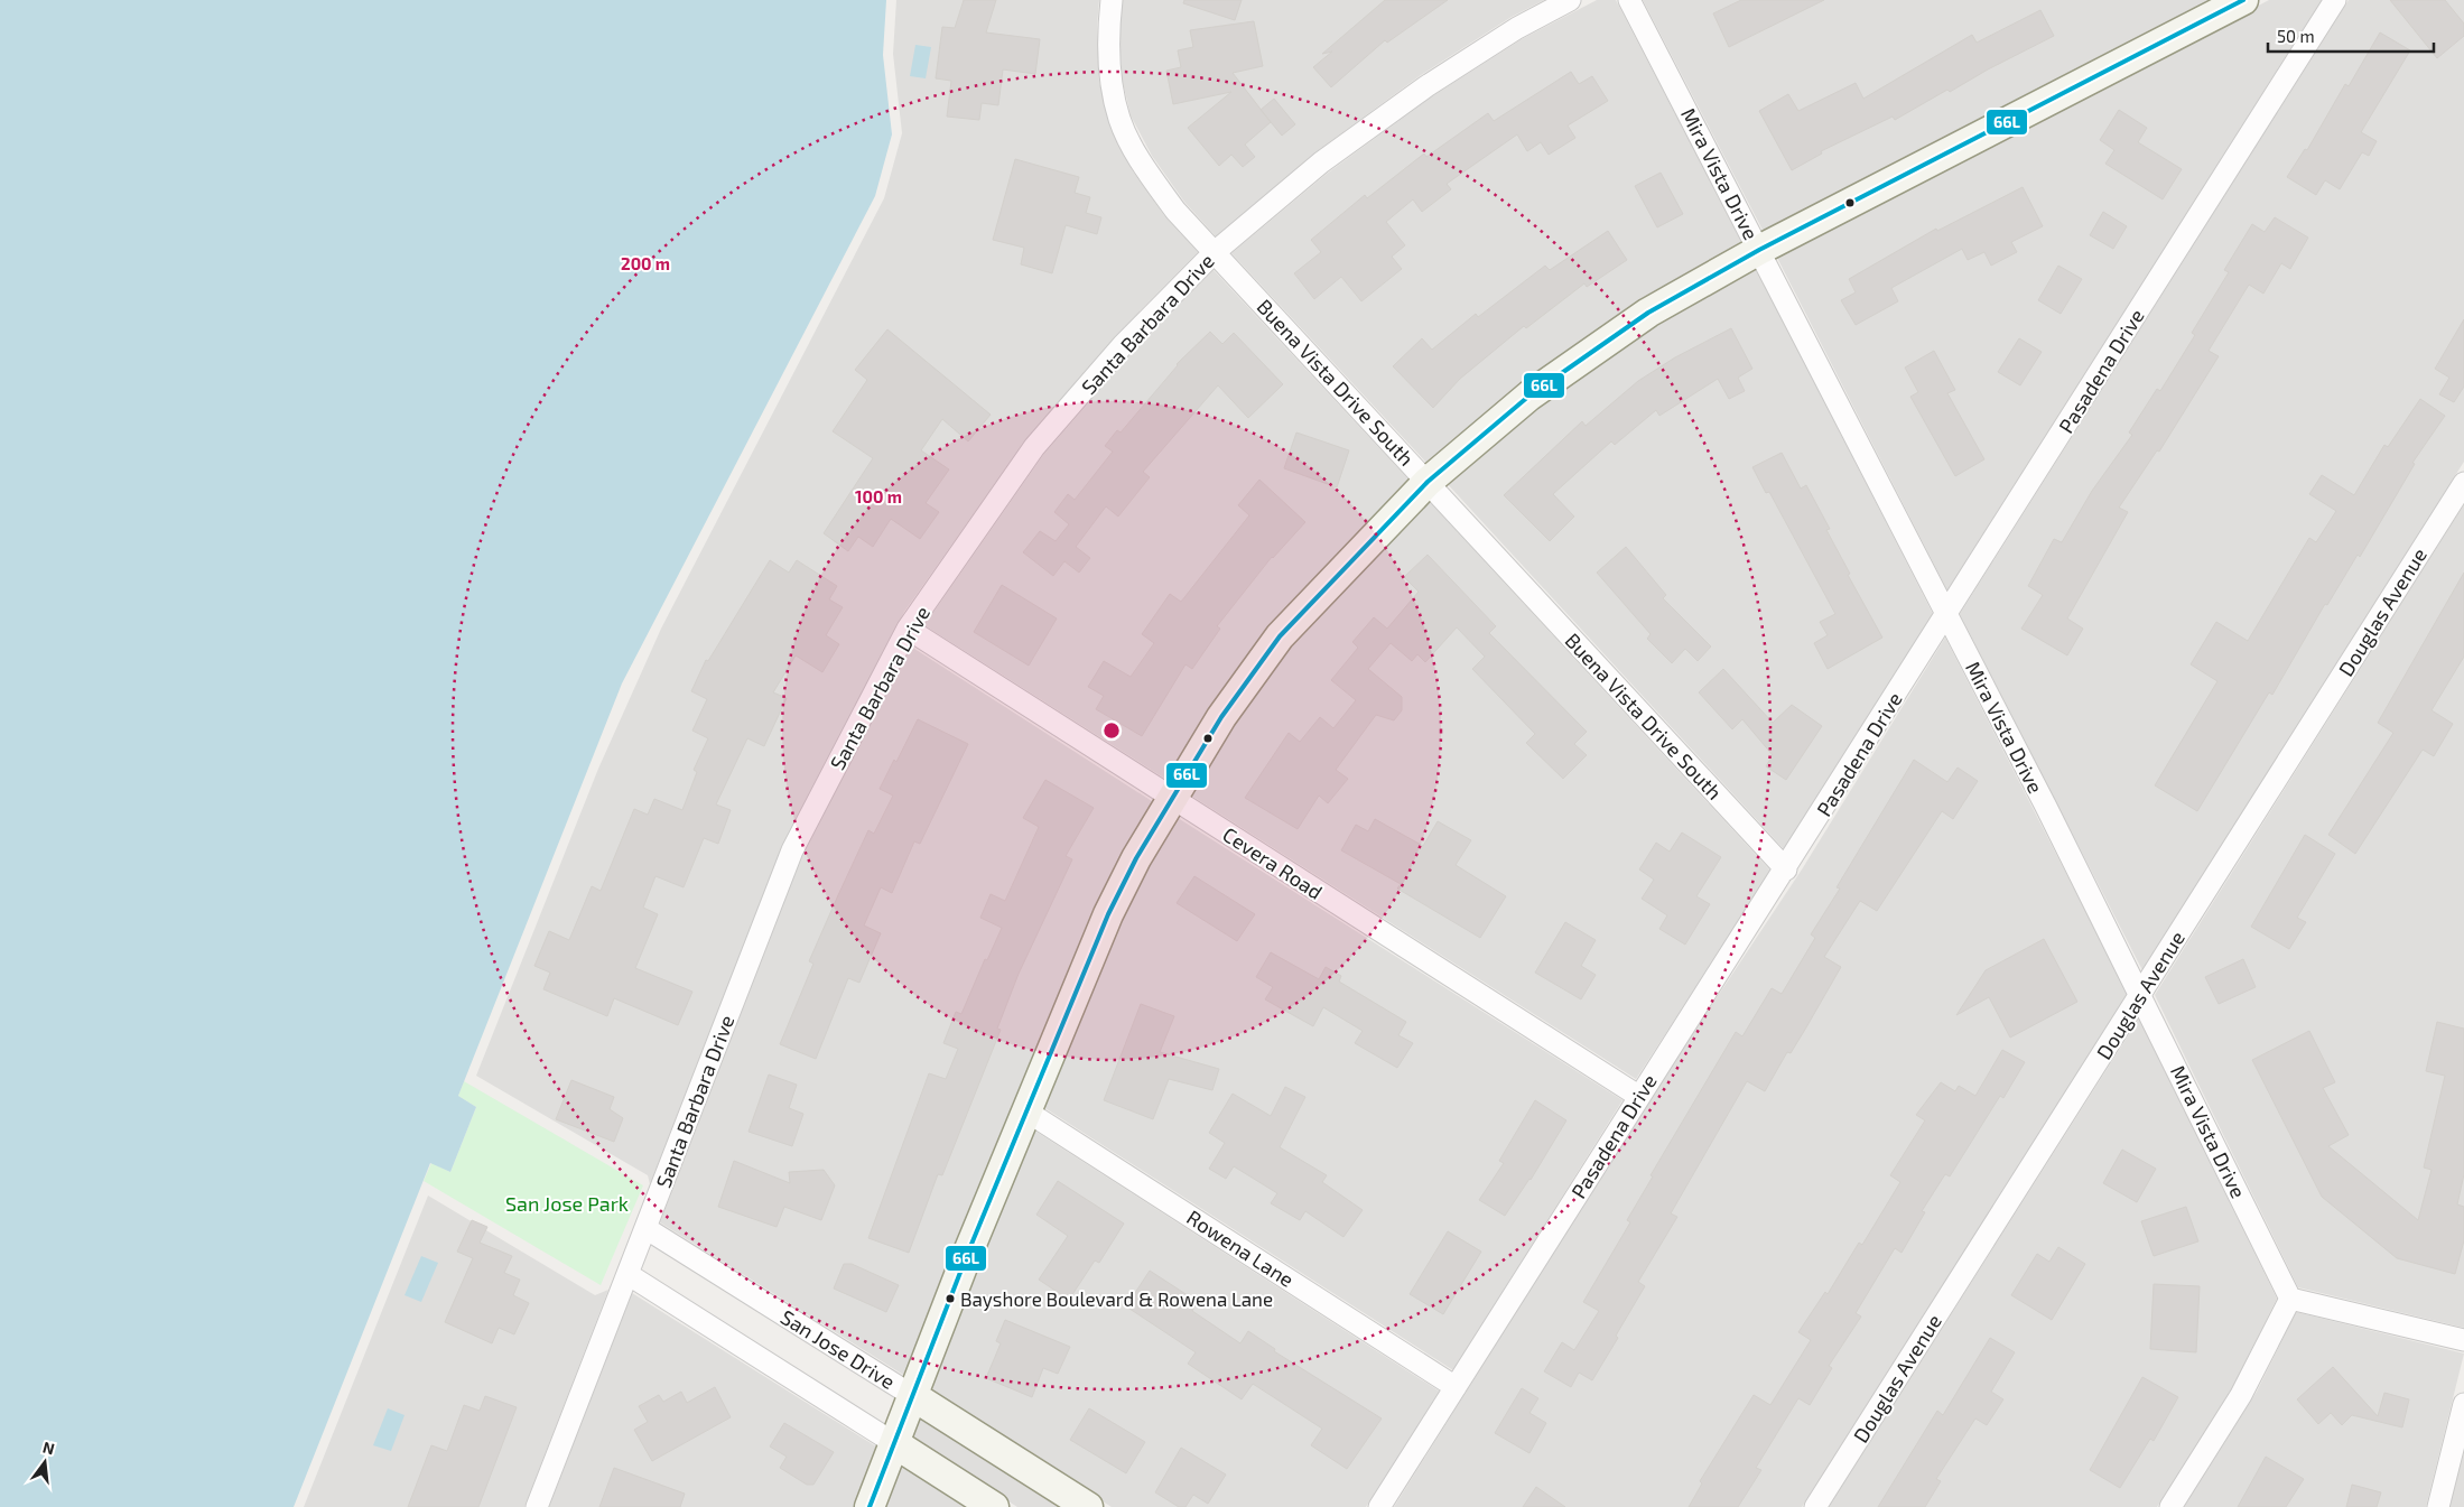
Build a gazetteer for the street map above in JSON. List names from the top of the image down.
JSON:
{
  "streets": {
    "main road": ["San Jose Drive"],
    "street": [
      "Mira Vista Drive",
      "Santa Barbara Drive",
      "Pasadena Drive",
      "Buena Vista Drive South",
      "Douglas Avenue",
      "Cevera Road",
      "Rowena Lane"
    ]
  },
  "crossings": [
    ["Mira Vista Drive", "Pasadena Drive"],
    ["Mira Vista Drive", "Douglas Avenue"],
    ["Santa Barbara Drive", "Buena Vista Drive South"],
    ["Santa Barbara Drive", "Cevera Road"],
    ["Santa Barbara Drive", "San Jose Drive"],
    ["Pasadena Drive", "Buena Vista Drive South"],
    ["Pasadena Drive", "Cevera Road"],
    ["Pasadena Drive", "Rowena Lane"]
  ],
  "parks": ["San Jose Park"],
  "places": ["Bayshore Boulevard & Rowena Lane"],
  "lines": ["transit line 66L"],
  "scale_bar": "50 m",
  "north": "top",
  "rings": ["200 m", "100 m"]
}
